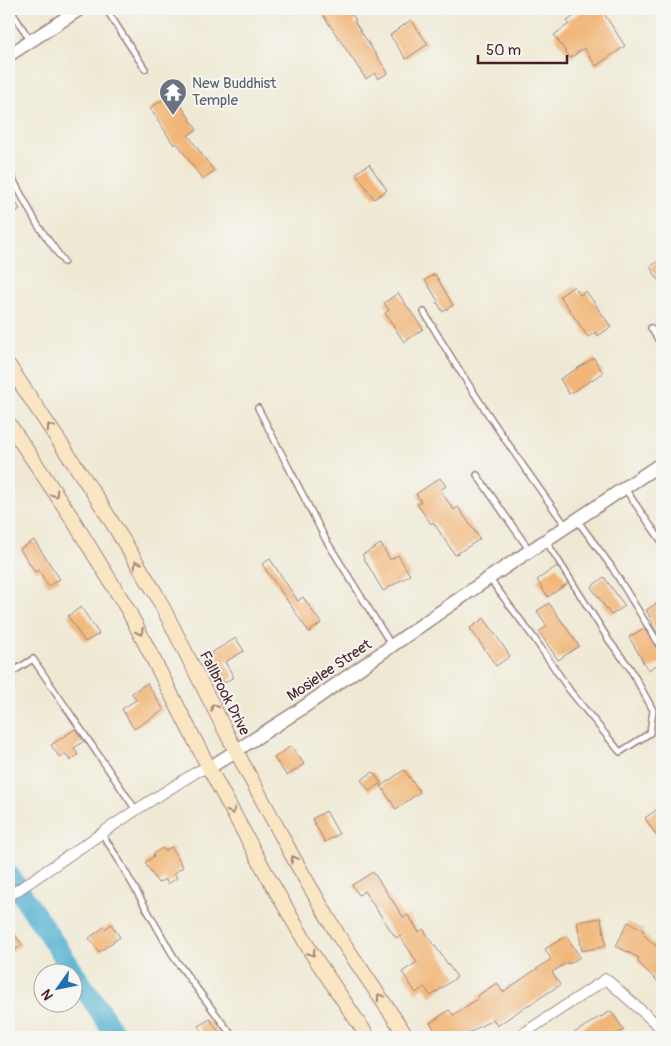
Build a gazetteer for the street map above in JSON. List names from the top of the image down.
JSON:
{
  "streets": {
    "main road": ["Fallbrook Drive"],
    "street": ["Mosielee Street"]
  },
  "crossings": [
    ["Mosielee Street", "Fallbrook Drive"]
  ],
  "places": {
    "temple": ["New Buddhist Temple"]
  },
  "scale_bar": "50 m",
  "north": "bottom left"
}
